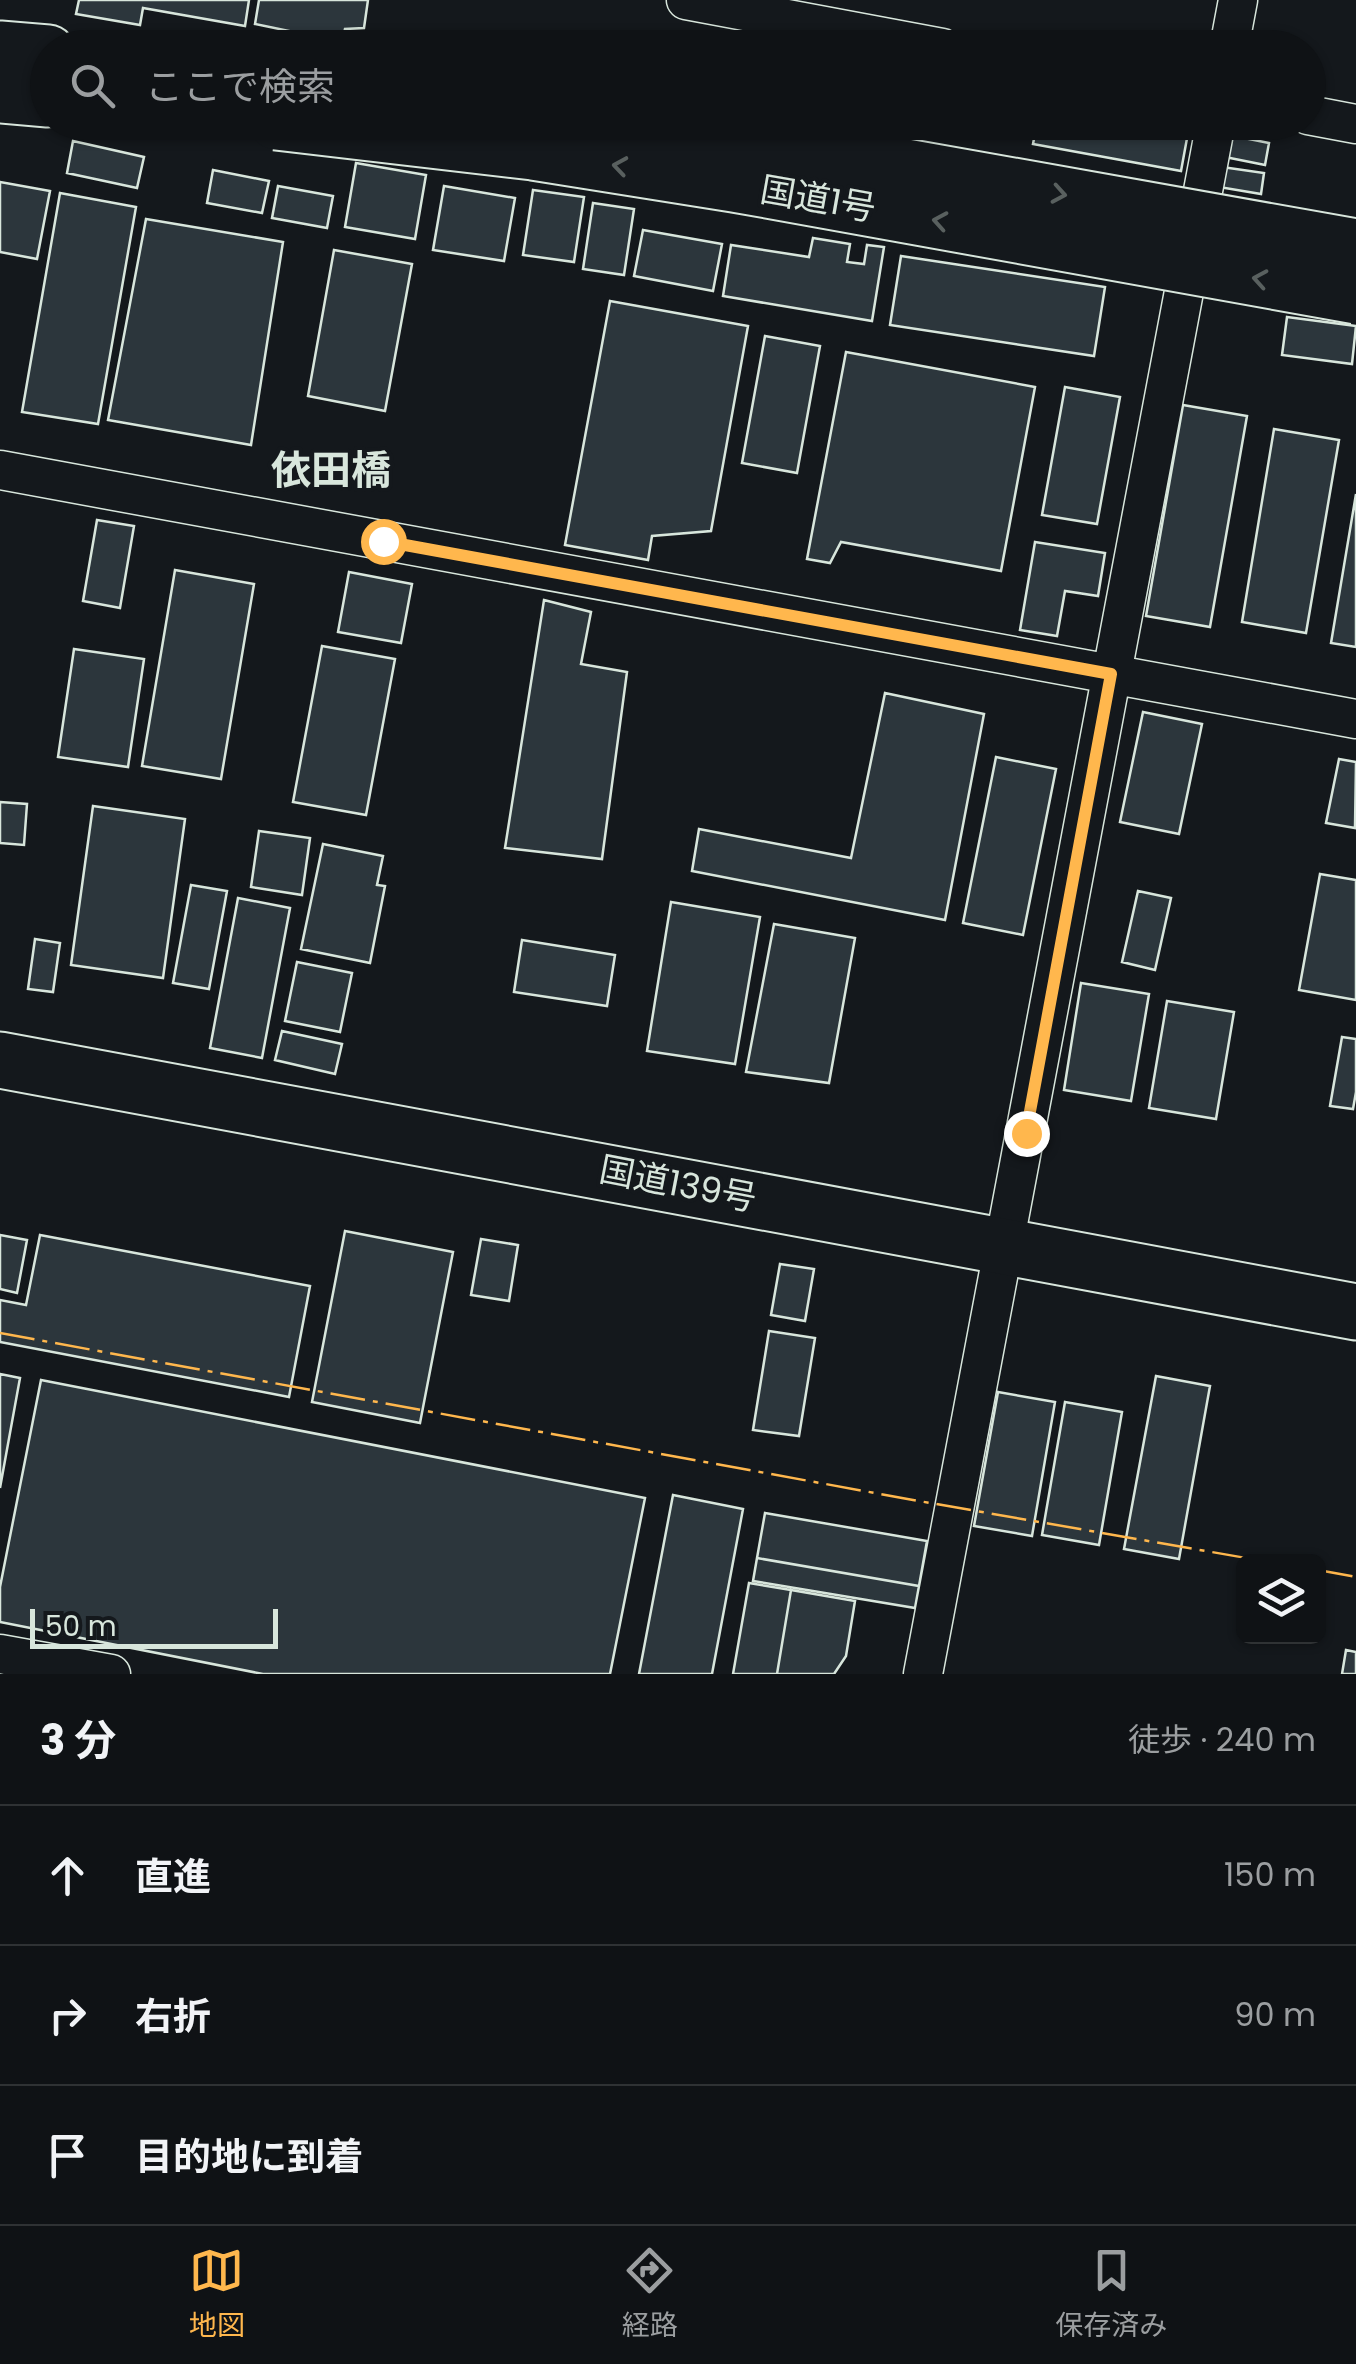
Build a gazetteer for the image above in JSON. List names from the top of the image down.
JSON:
{
  "streets": {
    "highway": ["国道1号", "国道139号"]
  },
  "districts": ["依田橋"],
  "scale_bar": "50 m",
  "page": {
    "search": "ここで検索",
    "scale": "50 m",
    "heading": ["3 分", "徒歩 · 240 m"],
    "list": [
      ["直進", "150 m"],
      ["右折", "90 m"],
      "目的地に到着"
    ],
    "nav": ["地図", "経路", "保存済み"]
  }
}
